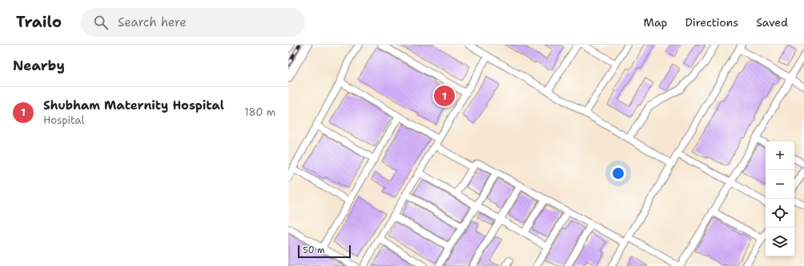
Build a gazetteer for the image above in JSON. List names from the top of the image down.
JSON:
{
  "scale_bar": "50 m",
  "page": {
    "header": "Trailo",
    "search": "Search here",
    "nav": ["Map", "Directions", "Saved"],
    "heading": "Nearby",
    "pins": "1",
    "list": [
      {
        "mark": "1",
        "name": "Shubham Maternity Hospital",
        "note": "Hospital",
        "value": "180 m"
      }
    ],
    "map_buttons": ["+", "−"],
    "scale": "50 m"
  }
}
